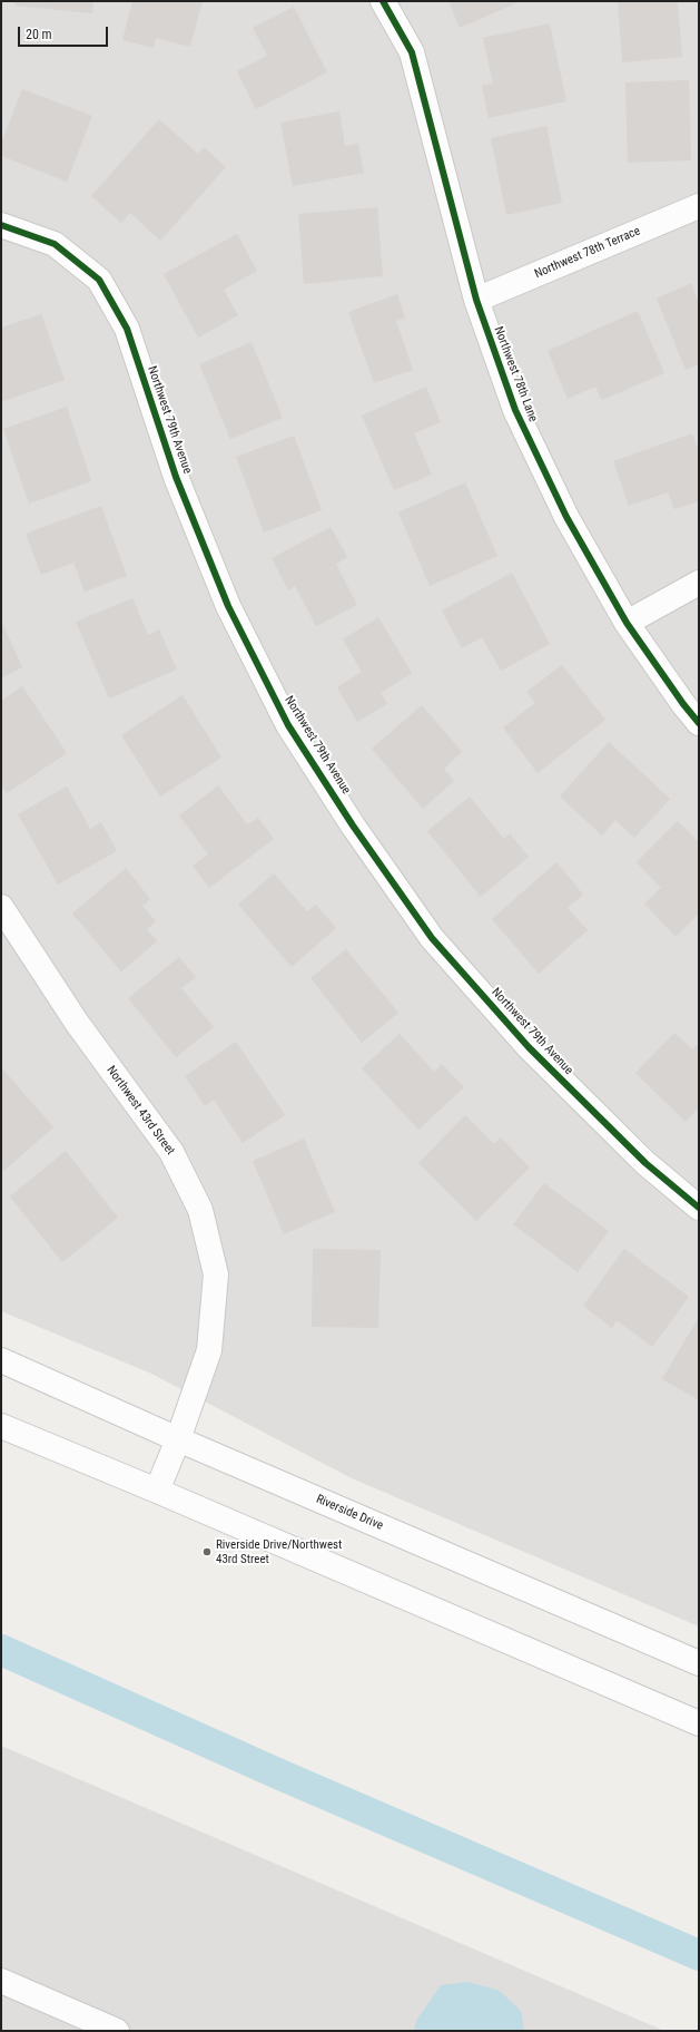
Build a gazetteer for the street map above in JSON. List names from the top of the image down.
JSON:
{
  "streets": {
    "street": [
      "Northwest 78th Terrace",
      "Northwest 78th Lane",
      "Northwest 79th Avenue",
      "Northwest 43rd Street",
      "Riverside Drive"
    ]
  },
  "crossings": [
    ["Northwest 78th Terrace", "Northwest 78th Lane"],
    ["Northwest 43rd Street", "Riverside Drive"]
  ],
  "places": ["Riverside Drive/Northwest 43rd Street"],
  "scale_bar": "20 m"
}
